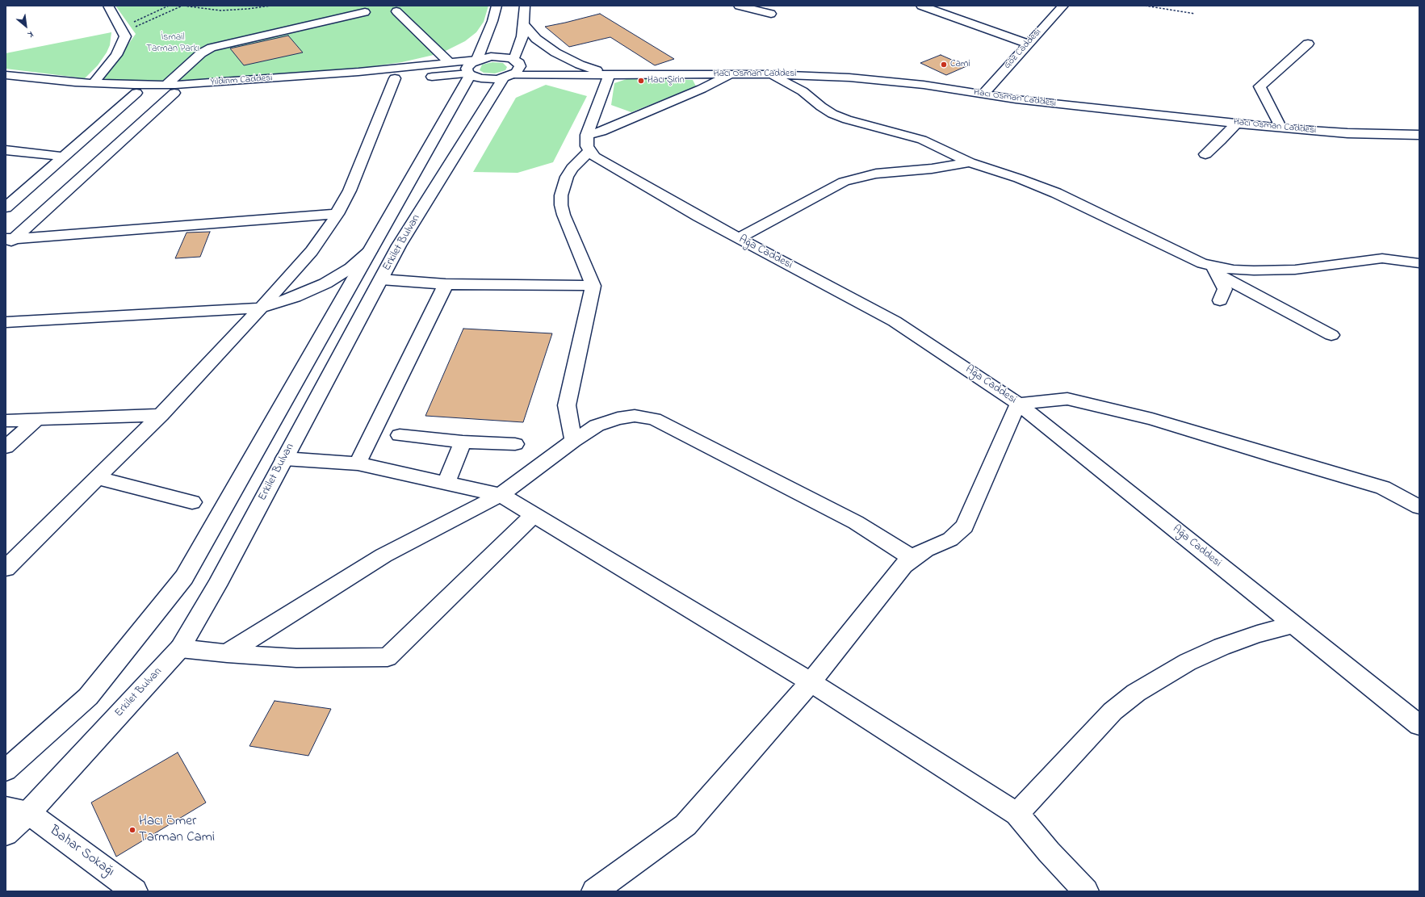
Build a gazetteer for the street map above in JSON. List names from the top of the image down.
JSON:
{
  "streets": {
    "street": [
      "Göz Caddesi",
      "Hacı Osman Caddesi",
      "Yıldırım Caddesi",
      "Erkilet Bulvarı",
      "Ağa Caddesi",
      "Bahar Sokağı"
    ]
  },
  "crossings": [
    ["Göz Caddesi", "Hacı Osman Caddesi"],
    ["Erkilet Bulvarı", "Bahar Sokağı"]
  ],
  "parks": ["İsmail Tarman Parkı"],
  "places": ["Cami", "Hacı Şirin", "Hacı Ömer Tarman Cami"],
  "north": "bottom right"
}
